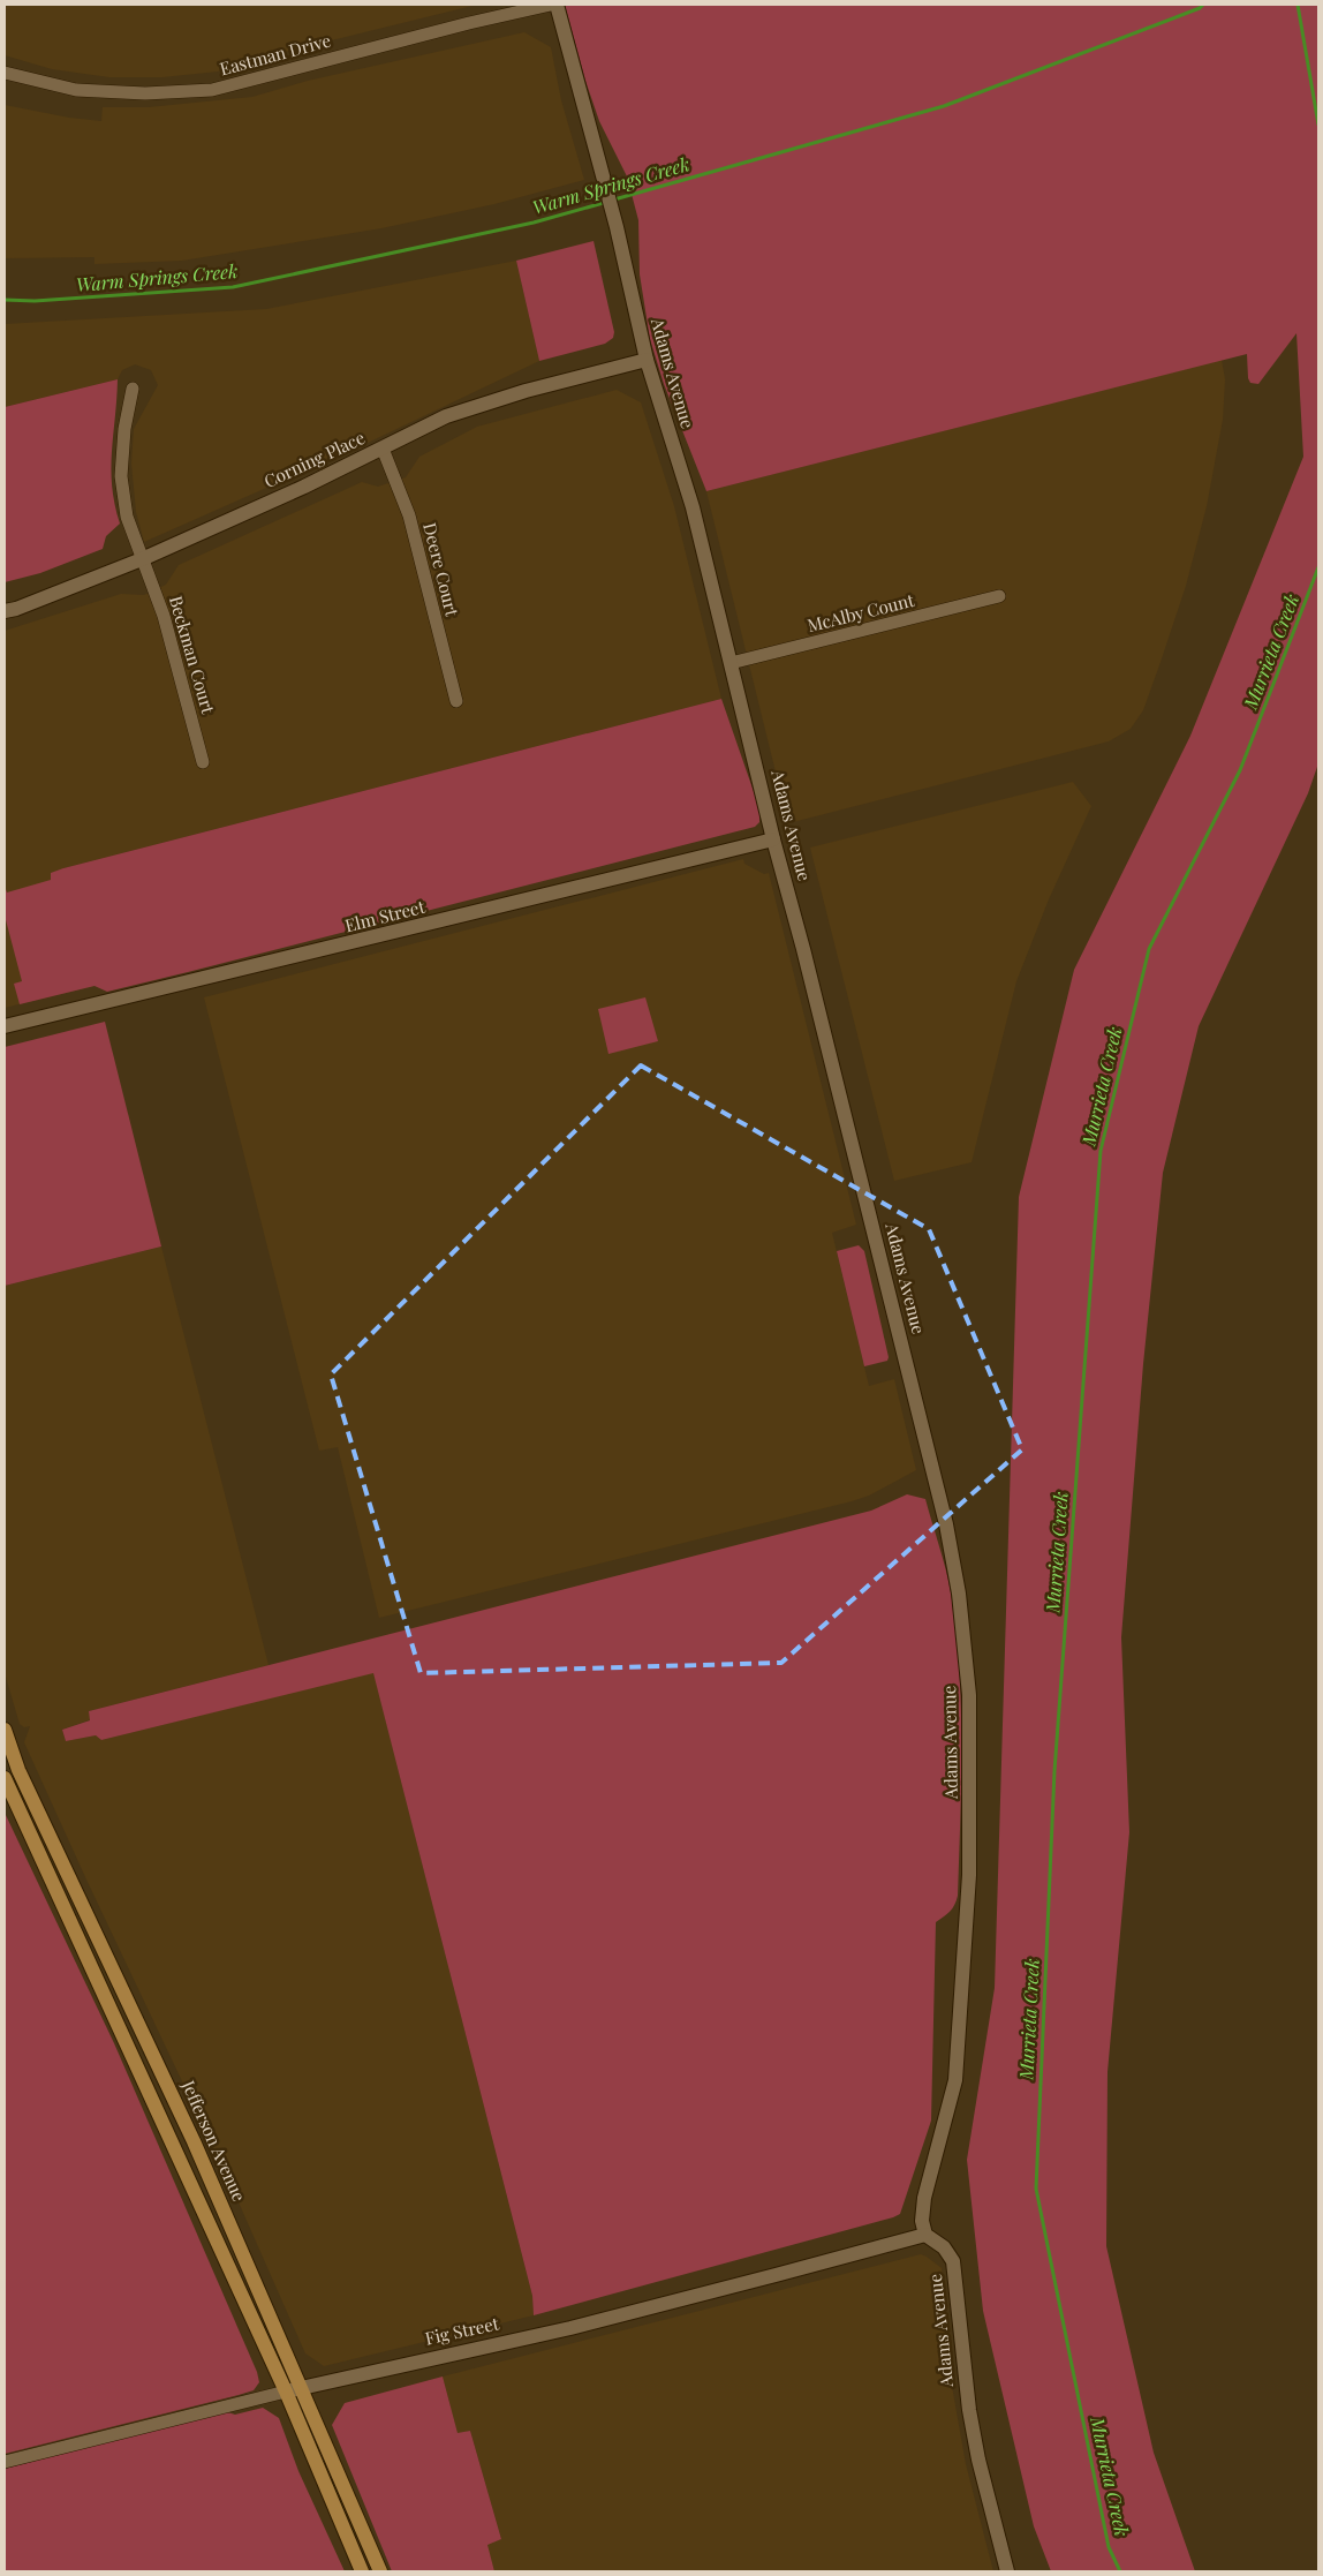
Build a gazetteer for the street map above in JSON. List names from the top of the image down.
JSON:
{
  "streets": {
    "main road": ["Jefferson Avenue"],
    "street": [
      "Eastman Drive",
      "Adams Avenue",
      "Corning Place",
      "Deere Court",
      "McAlby Count",
      "Beckman Court",
      "Elm Street",
      "Fig Street"
    ]
  },
  "crossings": [
    ["Adams Avenue", "Corning Place"],
    ["Adams Avenue", "McAlby Count"],
    ["Adams Avenue", "Elm Street"],
    ["Adams Avenue", "Fig Street"],
    ["Corning Place", "Deere Court"],
    ["Corning Place", "Beckman Court"],
    ["Jefferson Avenue", "Fig Street"]
  ],
  "water": ["Warm Springs Creek", "Murrieta Creek"]
}
